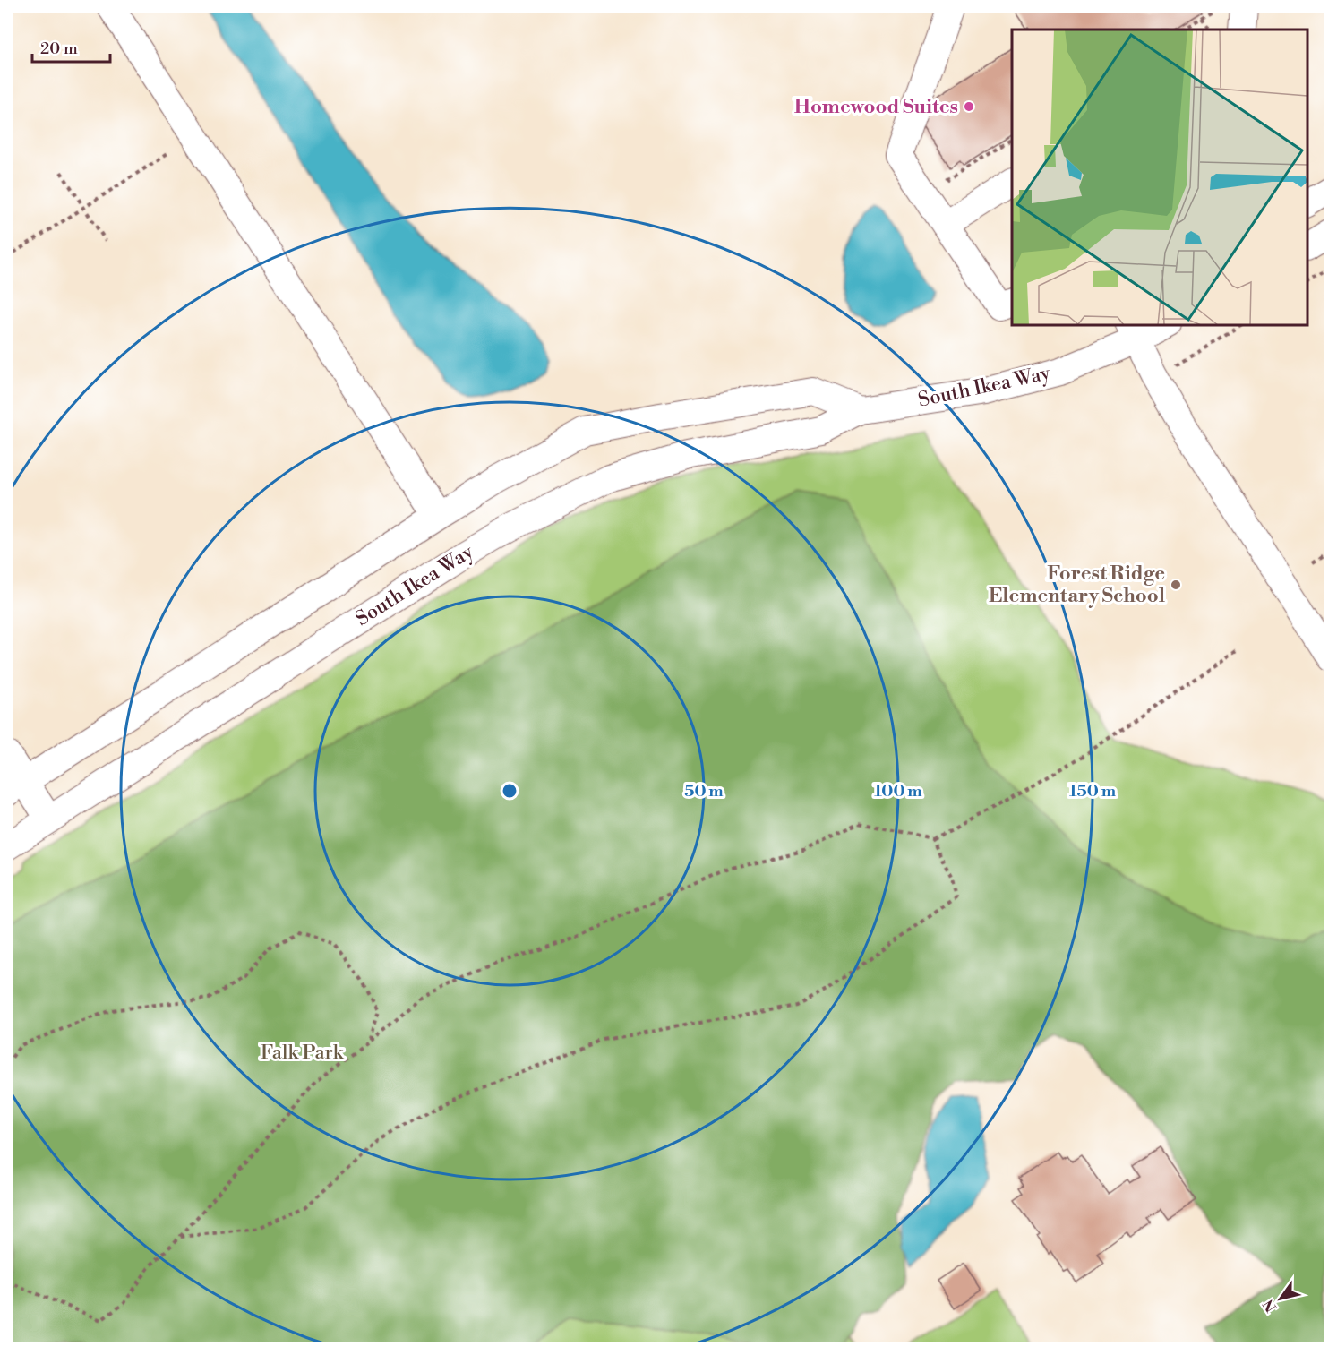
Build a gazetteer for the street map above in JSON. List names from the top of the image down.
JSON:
{
  "streets": {
    "street": ["South Ikea Way"]
  },
  "parks": ["Falk Park"],
  "places": ["Homewood Suites", "Forest Ridge Elementary School"],
  "scale_bar": "20 m",
  "north": "bottom left",
  "rings": ["50 m", "100 m", "150 m"]
}
